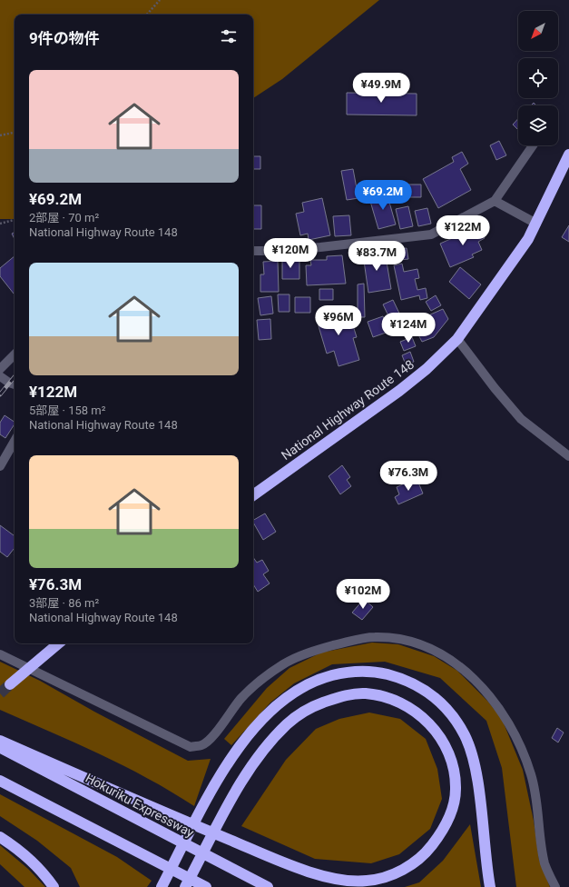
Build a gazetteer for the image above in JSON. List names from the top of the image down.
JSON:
{
  "streets": {
    "highway": ["National Highway Route 148", "Hokuriku Expressway"]
  },
  "north": "bottom left",
  "page": {
    "heading": "9件の物件",
    "list": [
      {
        "name": "¥69.2M",
        "note": "2部屋 · 70 m² · National Highway Route 148"
      },
      {
        "name": "¥122M",
        "note": "5部屋 · 158 m² · National Highway Route 148"
      },
      {
        "name": "¥76.3M",
        "note": "3部屋 · 86 m² · National Highway Route 148"
      }
    ],
    "price": [
      "¥49.9M",
      "¥69.2M",
      "¥122M",
      "¥120M",
      "¥83.7M",
      "¥96M",
      "¥124M",
      "¥76.3M",
      "¥102M"
    ]
  }
}
